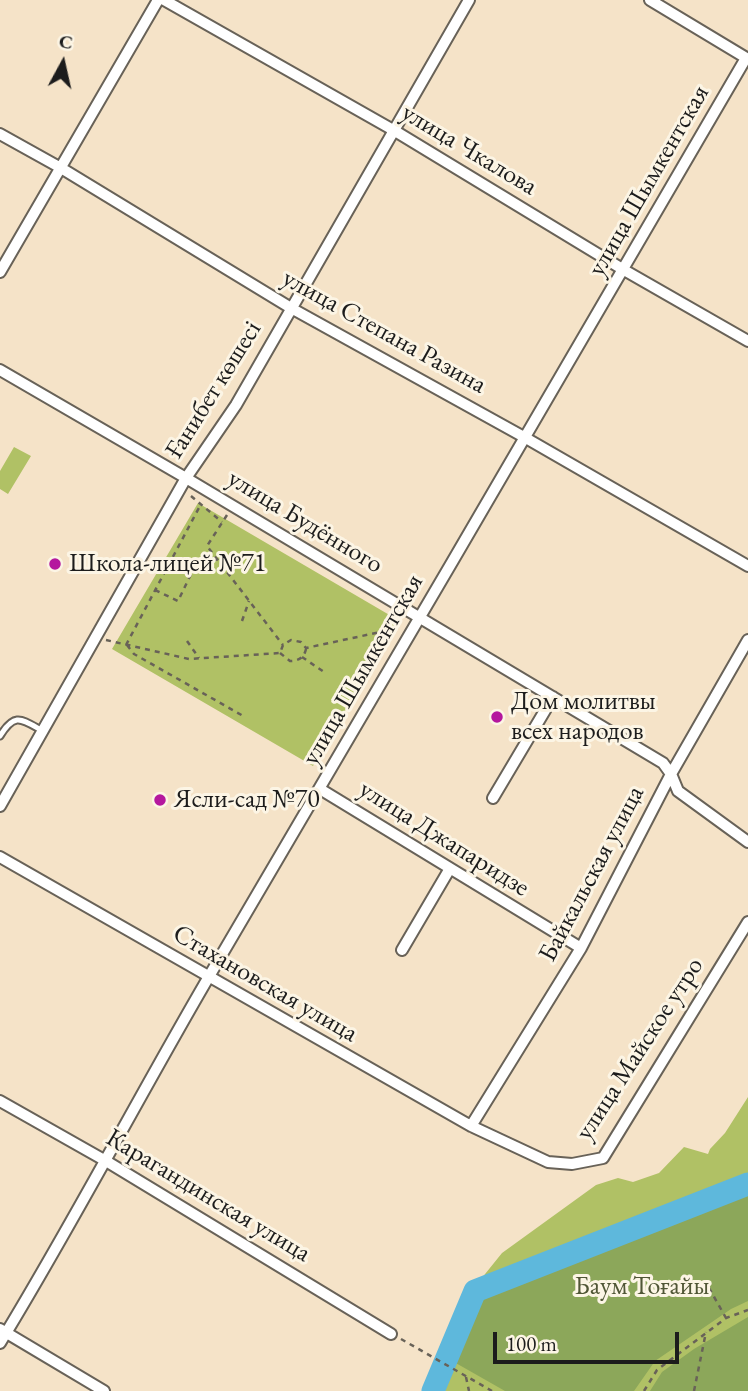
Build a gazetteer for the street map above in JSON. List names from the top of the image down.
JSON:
{
  "streets": {
    "street": [
      "улица Чкалова",
      "улица Шымкентская",
      "улица Степана Разина",
      "Ғанибет көшесі",
      "улица Будённого",
      "улица Джапаридзе",
      "Байкальская улица",
      "Стахановская улица",
      "улица Майское утро",
      "Карагандинская улица"
    ]
  },
  "crossings": [
    ["улица Чкалова", "улица Шымкентская"],
    ["улица Чкалова", "Ғанибет көшесі"],
    ["улица Шымкентская", "улица Степана Разина"],
    ["улица Шымкентская", "улица Будённого"],
    ["улица Шымкентская", "улица Джапаридзе"],
    ["улица Шымкентская", "Стахановская улица"],
    ["улица Шымкентская", "Карагандинская улица"],
    ["улица Степана Разина", "Ғанибет көшесі"],
    ["Ғанибет көшесі", "улица Будённого"],
    ["улица Будённого", "Байкальская улица"],
    ["улица Джапаридзе", "Байкальская улица"],
    ["Байкальская улица", "Стахановская улица"],
    ["Стахановская улица", "улица Майское утро"]
  ],
  "parks": ["Баум Тоғайы"],
  "places": ["Школа-лицей №71", "Дом молитвы всех народов", "Ясли-сад №70"],
  "scale_bar": "100 m",
  "north": "top"
}
